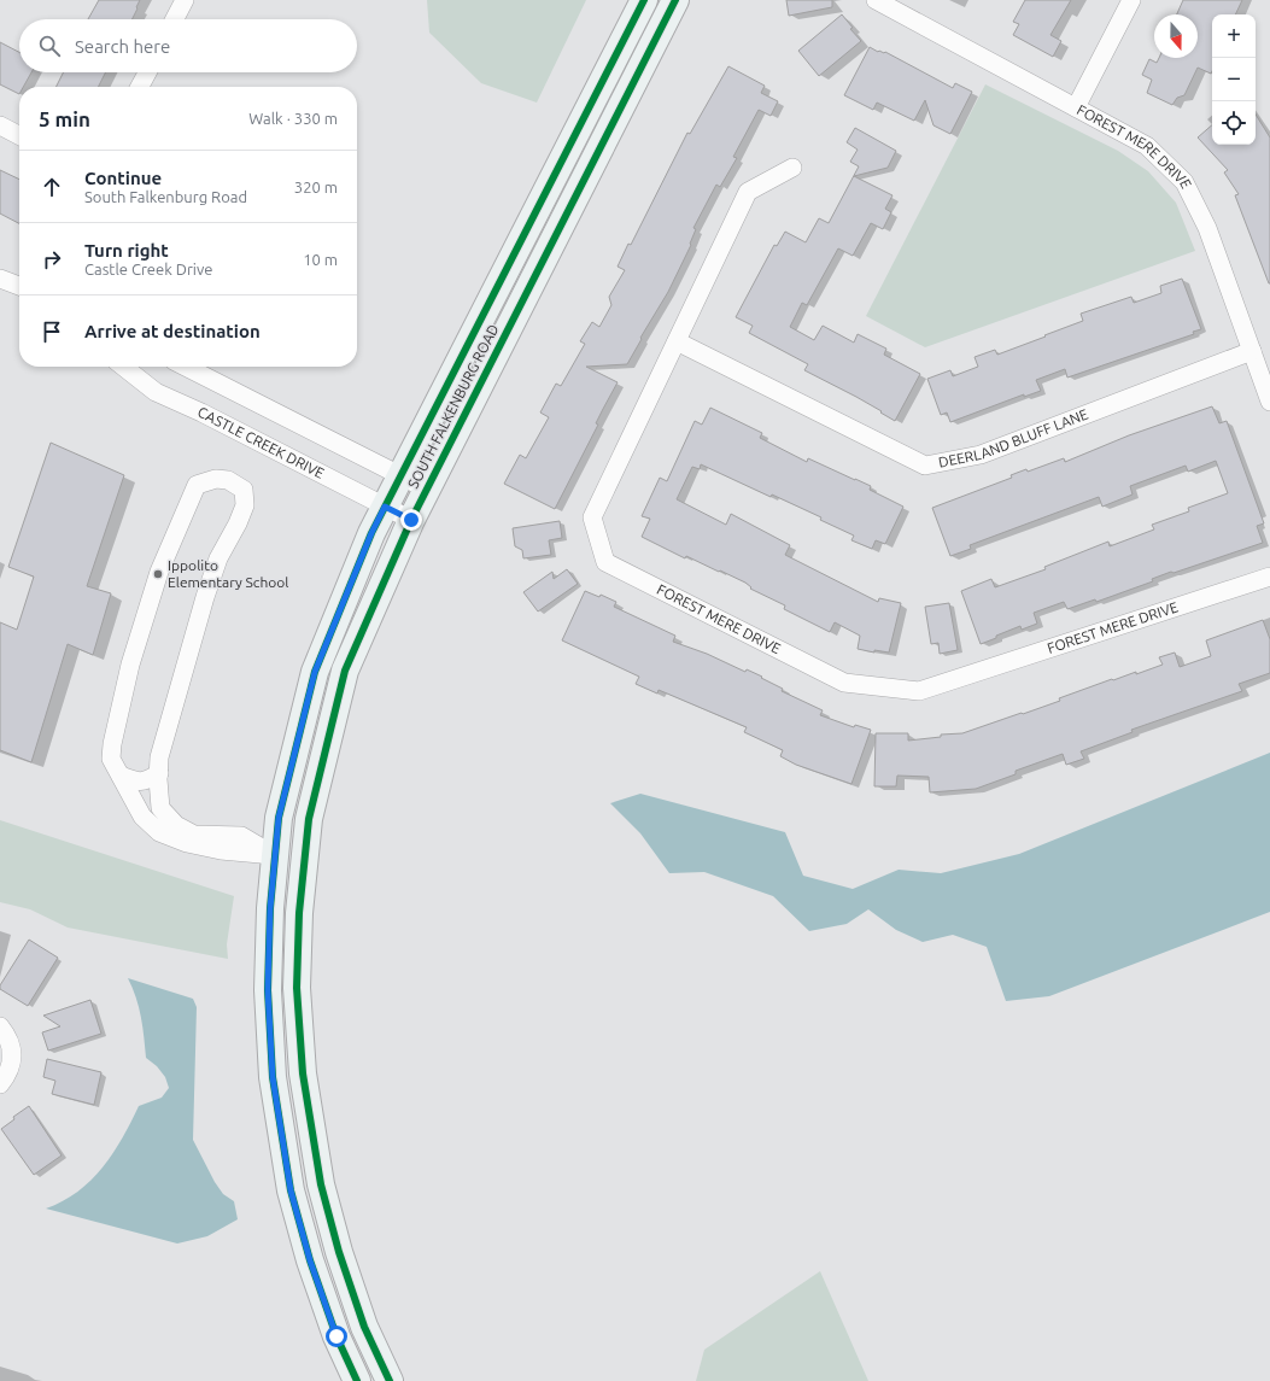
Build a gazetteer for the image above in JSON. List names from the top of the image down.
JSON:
{
  "streets": {
    "street": [
      "FOREST MERE DRIVE",
      "SOUTH FALKENBURG ROAD",
      "DEERLAND BLUFF LANE",
      "CASTLE CREEK DRIVE"
    ]
  },
  "crossings": [
    ["FOREST MERE DRIVE", "DEERLAND BLUFF LANE"],
    ["SOUTH FALKENBURG ROAD", "CASTLE CREEK DRIVE"]
  ],
  "places": ["Ippolito Elementary School"],
  "north": "bottom",
  "page": {
    "map_buttons": ["+", "−"],
    "search": "Search here",
    "heading": ["5 min", "Walk · 330 m"],
    "list": [
      ["Continue", "South Falkenburg Road", "320 m"],
      ["Turn right", "Castle Creek Drive", "10 m"],
      "Arrive at destination"
    ]
  }
}
